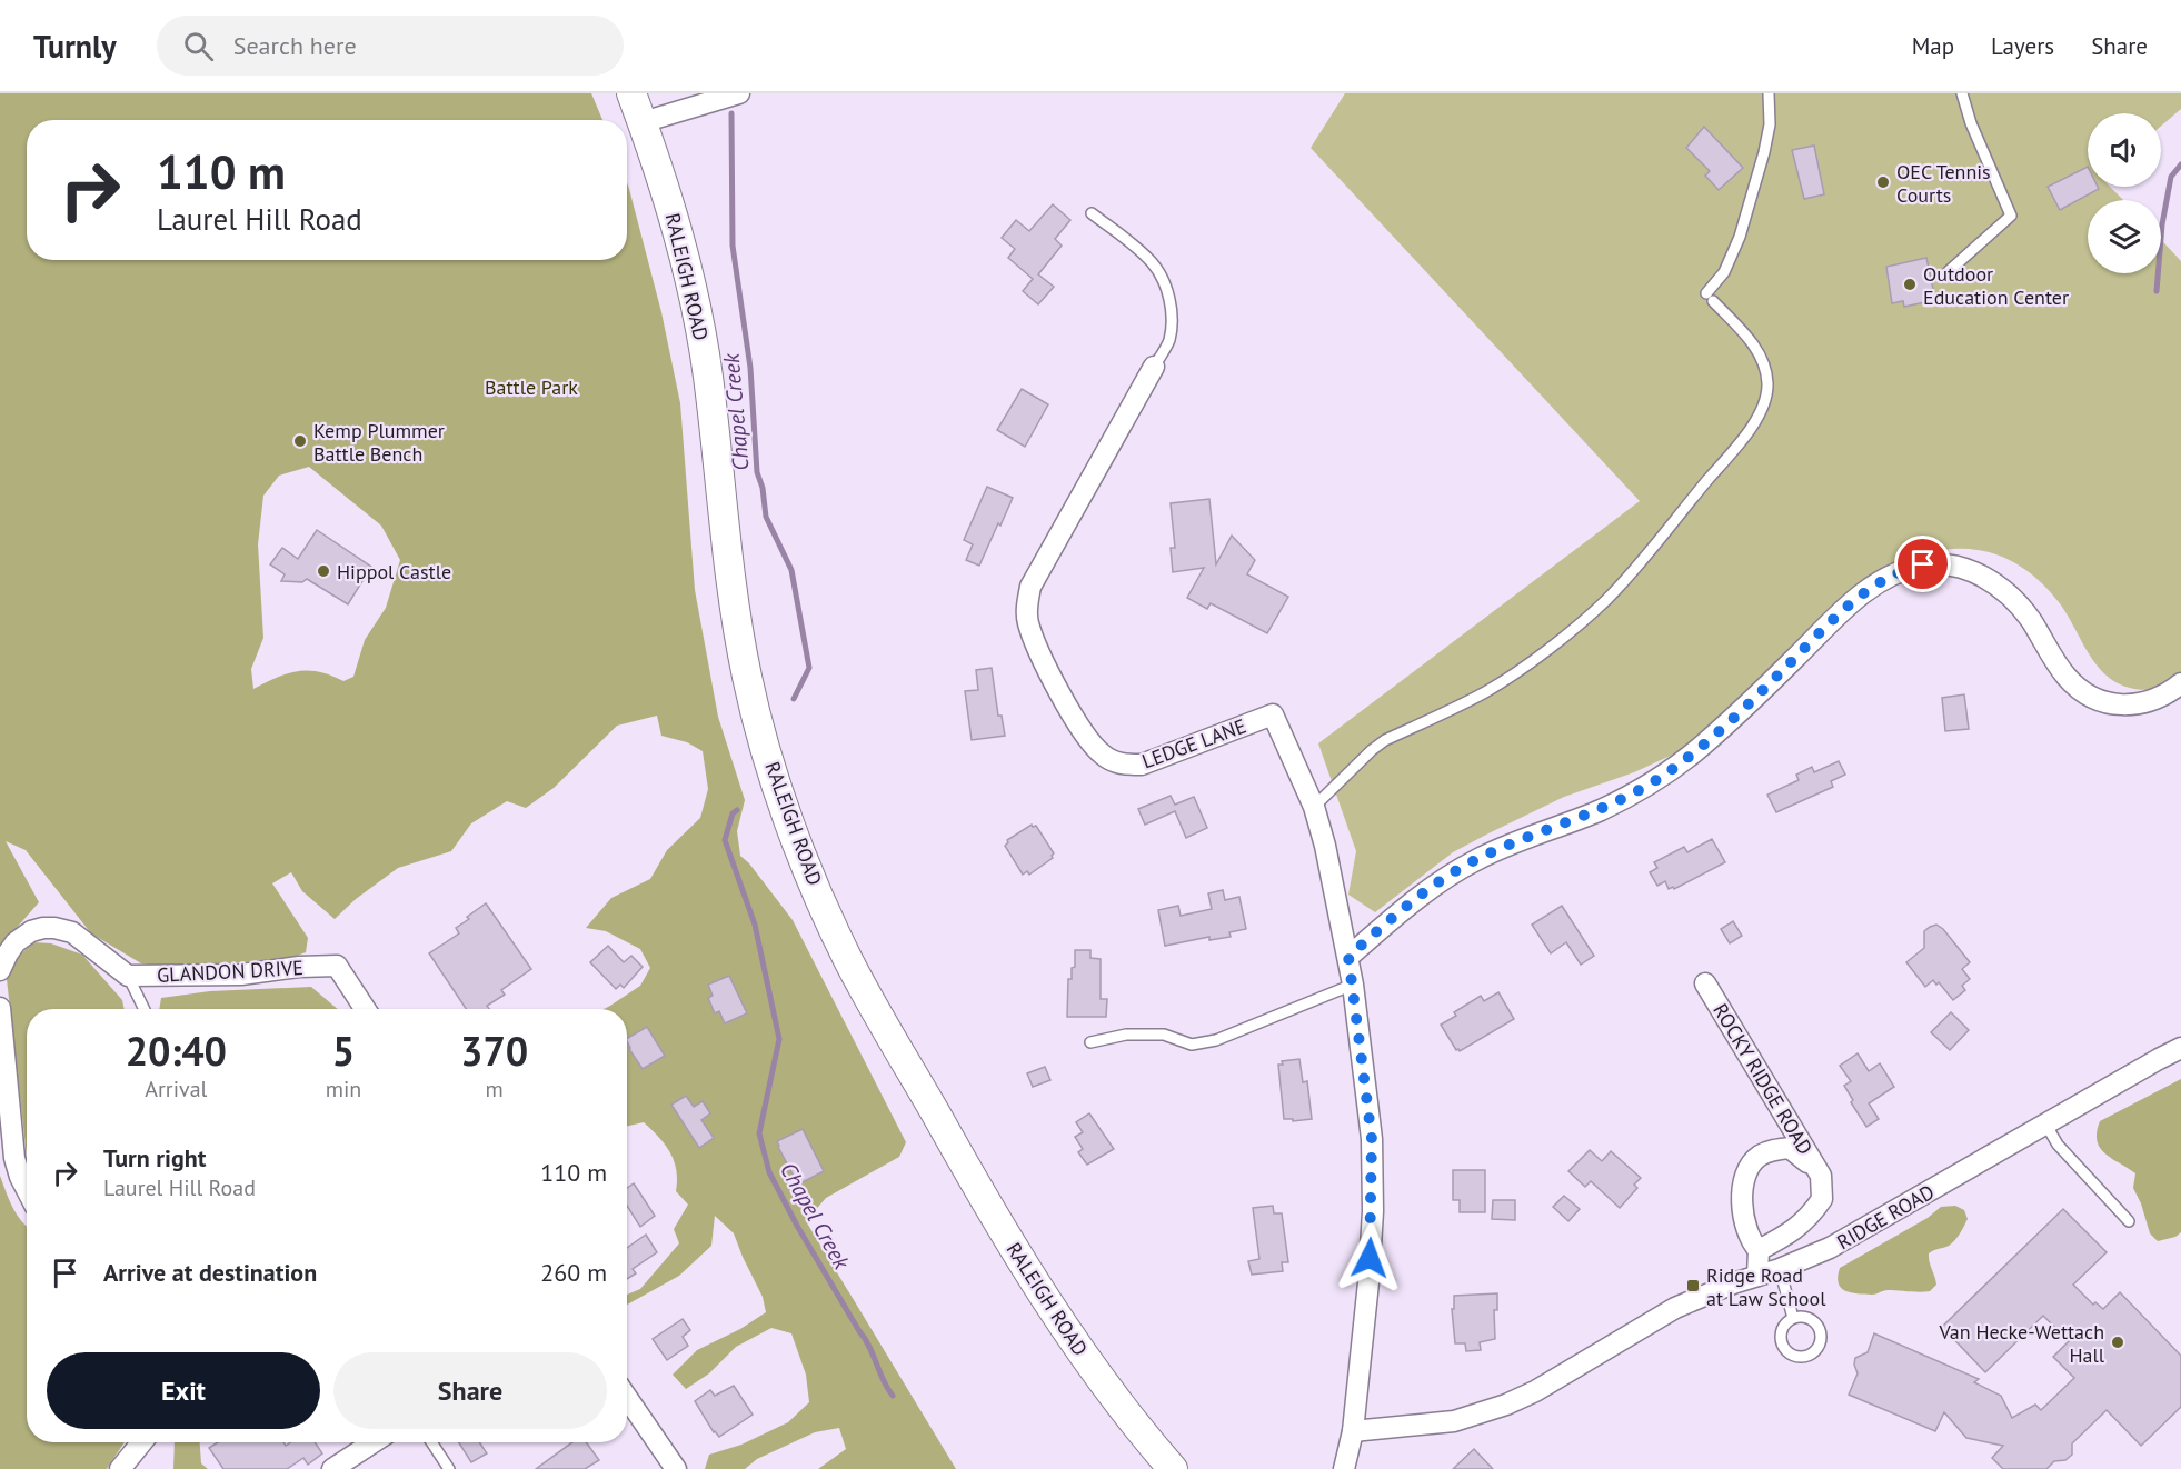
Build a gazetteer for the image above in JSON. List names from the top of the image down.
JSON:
{
  "streets": {
    "main road": ["RALEIGH ROAD"],
    "street": [
      "LEDGE LANE",
      "GLANDON DRIVE",
      "ROCKY RIDGE ROAD",
      "RIDGE ROAD"
    ]
  },
  "crossings": [
    ["LEDGE LANE", "RIDGE ROAD"],
    ["ROCKY RIDGE ROAD", "RIDGE ROAD"]
  ],
  "water": ["Chapel Creek"],
  "parks": ["Battle Park"],
  "places": {
    "other": [
      "OEC Tennis Courts",
      "Outdoor Education Center",
      "Kemp Plummer Battle Bench",
      "Hippol Castle",
      "Van Hecke-Wettach Hall"
    ],
    "transit": ["Ridge Road at Law School"]
  },
  "page": {
    "header": "Turnly",
    "search": "Search here",
    "nav": ["Map", "Layers", "Share"],
    "turn": ["110 m", "Laurel Hill Road"],
    "eta": [
      "20:40",
      "Arrival",
      "5",
      "min",
      "370",
      "m"
    ],
    "list": [
      {
        "name": "Turn right",
        "note": "Laurel Hill Road",
        "value": "110 m"
      },
      {
        "name": "Arrive at destination",
        "value": "260 m"
      }
    ],
    "buttons": ["Exit", "Share"]
  }
}
